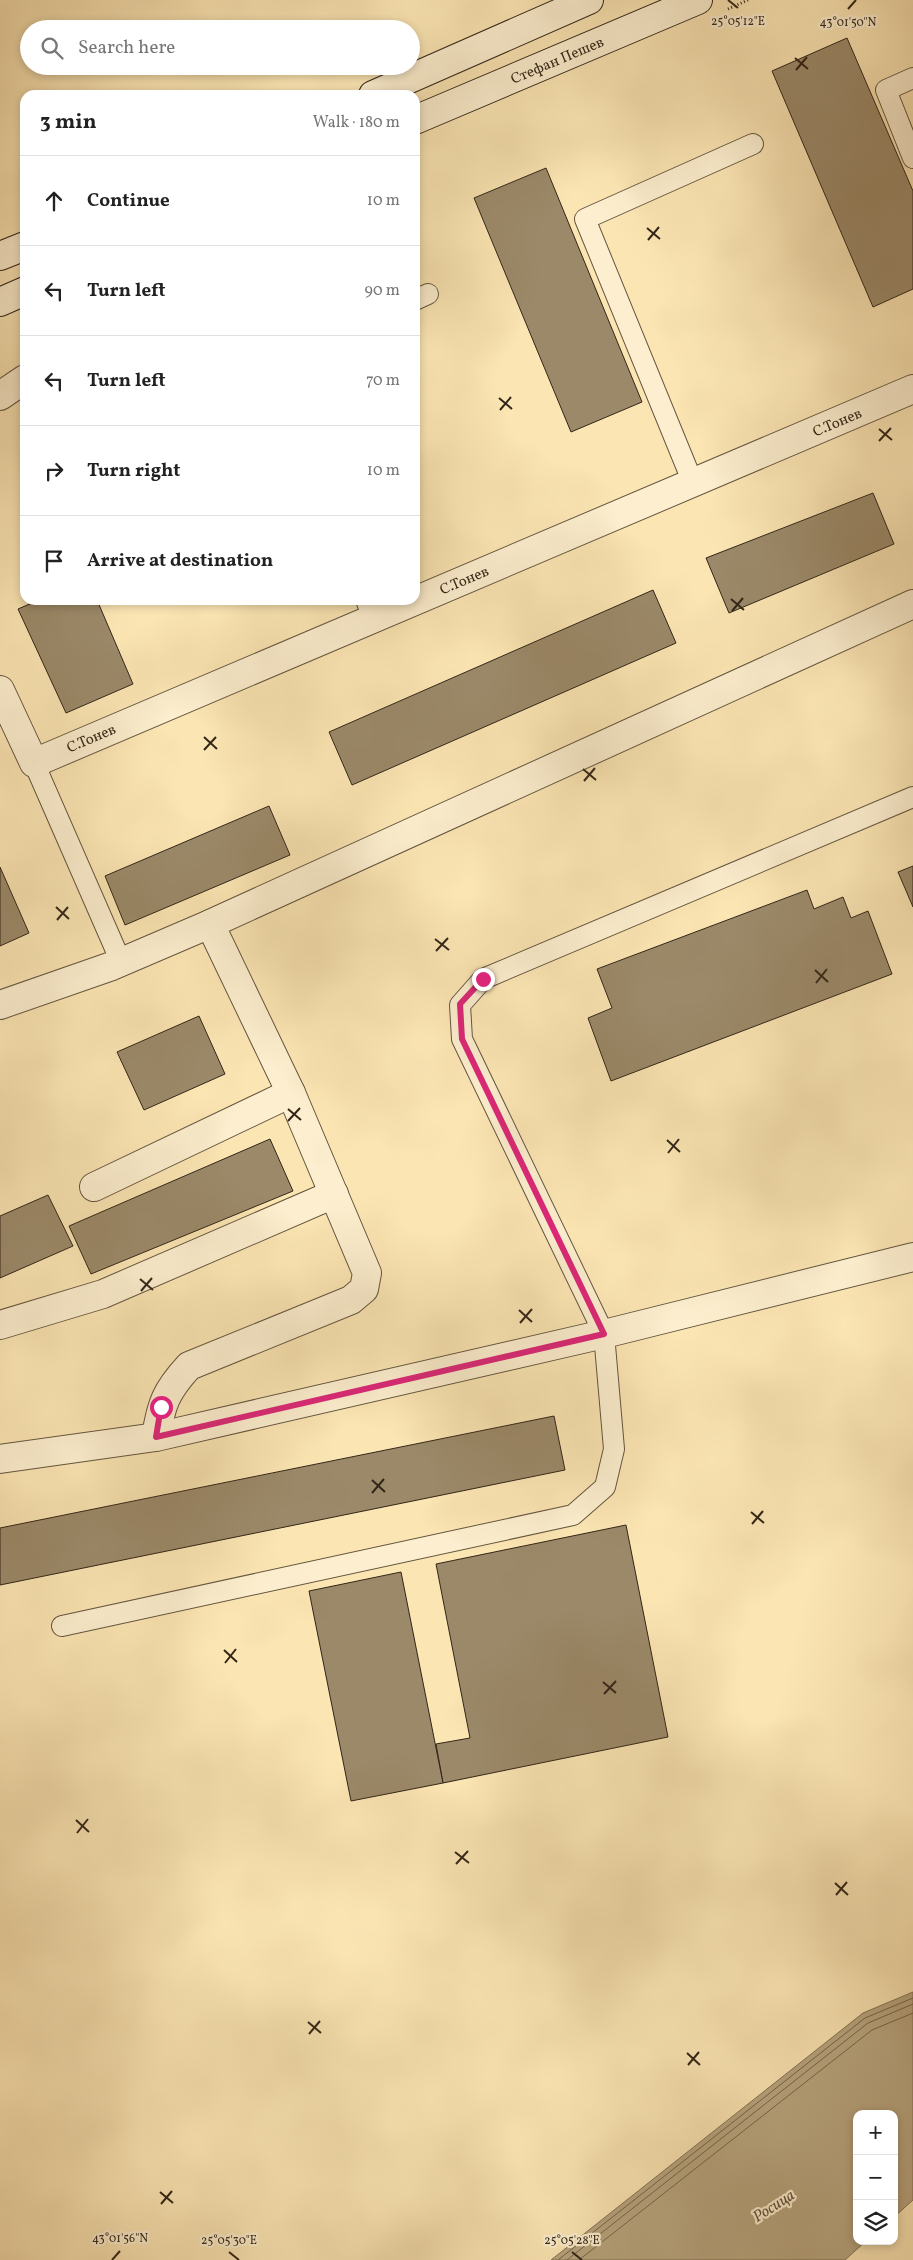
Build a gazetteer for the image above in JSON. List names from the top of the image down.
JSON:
{
  "streets": {
    "street": ["Стефан Пешев", "С.Тонев"]
  },
  "water": ["Росица"],
  "page": {
    "search": "Search here",
    "heading": ["3 min", "Walk · 180 m"],
    "list": [
      ["Continue", "10 m"],
      ["Turn left", "90 m"],
      ["Turn left", "70 m"],
      ["Turn right", "10 m"],
      "Arrive at destination"
    ],
    "map_buttons": ["+", "−"]
  },
  "coordinates": [
    "25°05'12\"E",
    "43°01'50\"N",
    "43°01'56\"N",
    "25°05'30\"E",
    "25°05'28\"E"
  ]
}
